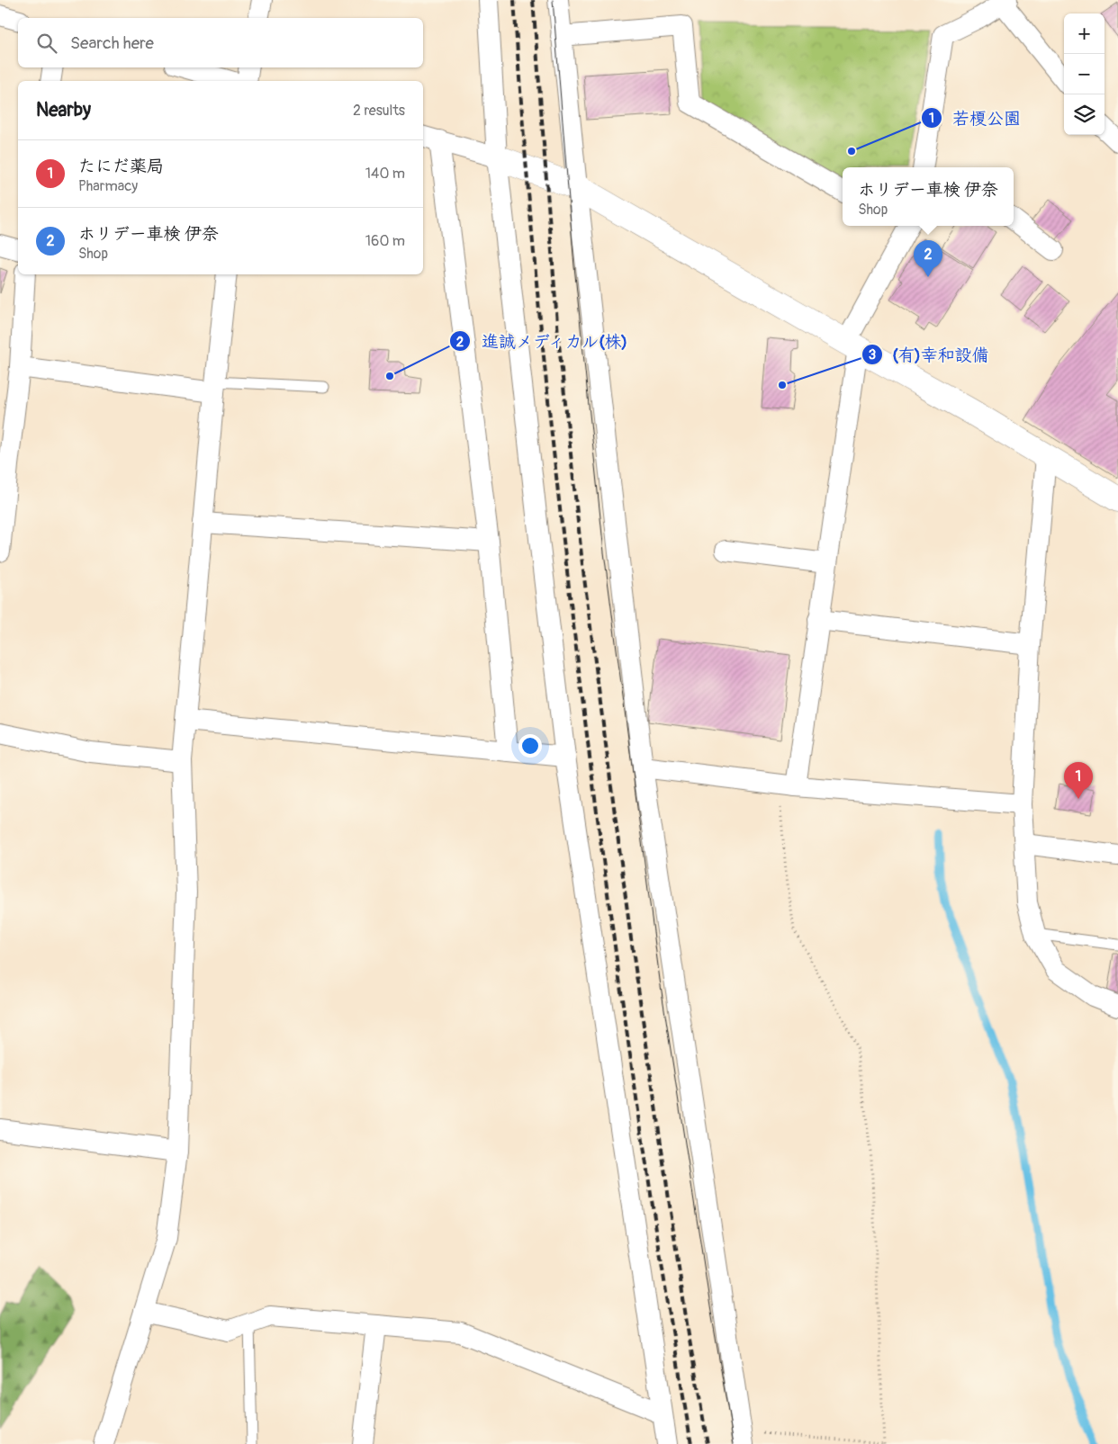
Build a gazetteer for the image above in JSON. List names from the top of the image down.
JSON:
{
  "places": ["若榎公園", "進誠メディカル(株)", "(有)幸和設備"],
  "page": {
    "map_buttons": ["+", "−"],
    "search": "Search here",
    "heading": ["Nearby", "2 results"],
    "list": [
      {
        "mark": "1",
        "name": "たにだ薬局",
        "note": "Pharmacy",
        "value": "140 m"
      },
      {
        "mark": "2",
        "name": "ホリデー車検 伊奈",
        "note": "Shop",
        "value": "160 m"
      }
    ],
    "popup": ["ホリデー車検 伊奈", "Shop"],
    "pins": ["2", "1"]
  }
}
